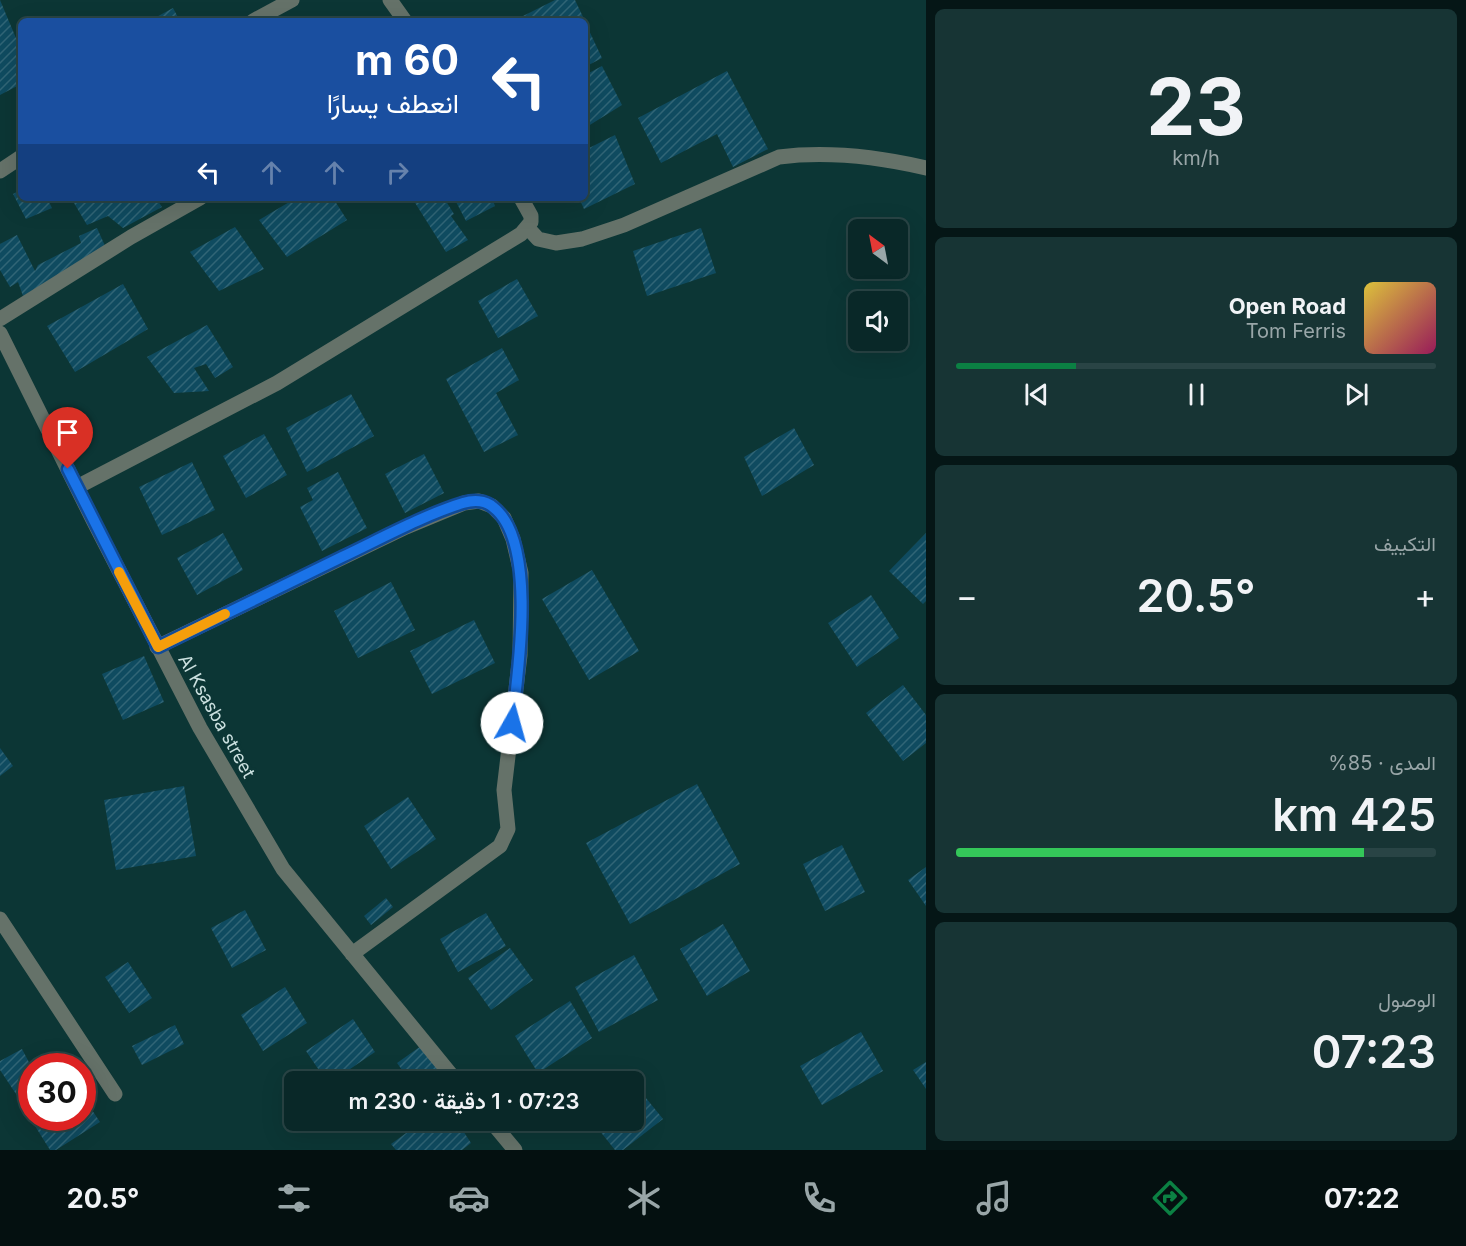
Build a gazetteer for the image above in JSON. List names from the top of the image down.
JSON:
{
  "streets": {
    "street": ["Al Ksasba street"]
  },
  "north": "top left",
  "page": {
    "tile": [
      ["23", "km/h"],
      "التكييف",
      ["المدى · 85%", "425 km"],
      ["الوصول", "07:23"]
    ],
    "turn": ["60 m", "انعطف يسارًا"],
    "song": ["Open Road", "Tom Ferris"],
    "heat": ["−", "20.5°", "+"],
    "limit": "30",
    "trip": "07:23 · 1 دقيقة · 230 m",
    "tabs": ["07:22", "20.5°"]
  }
}
